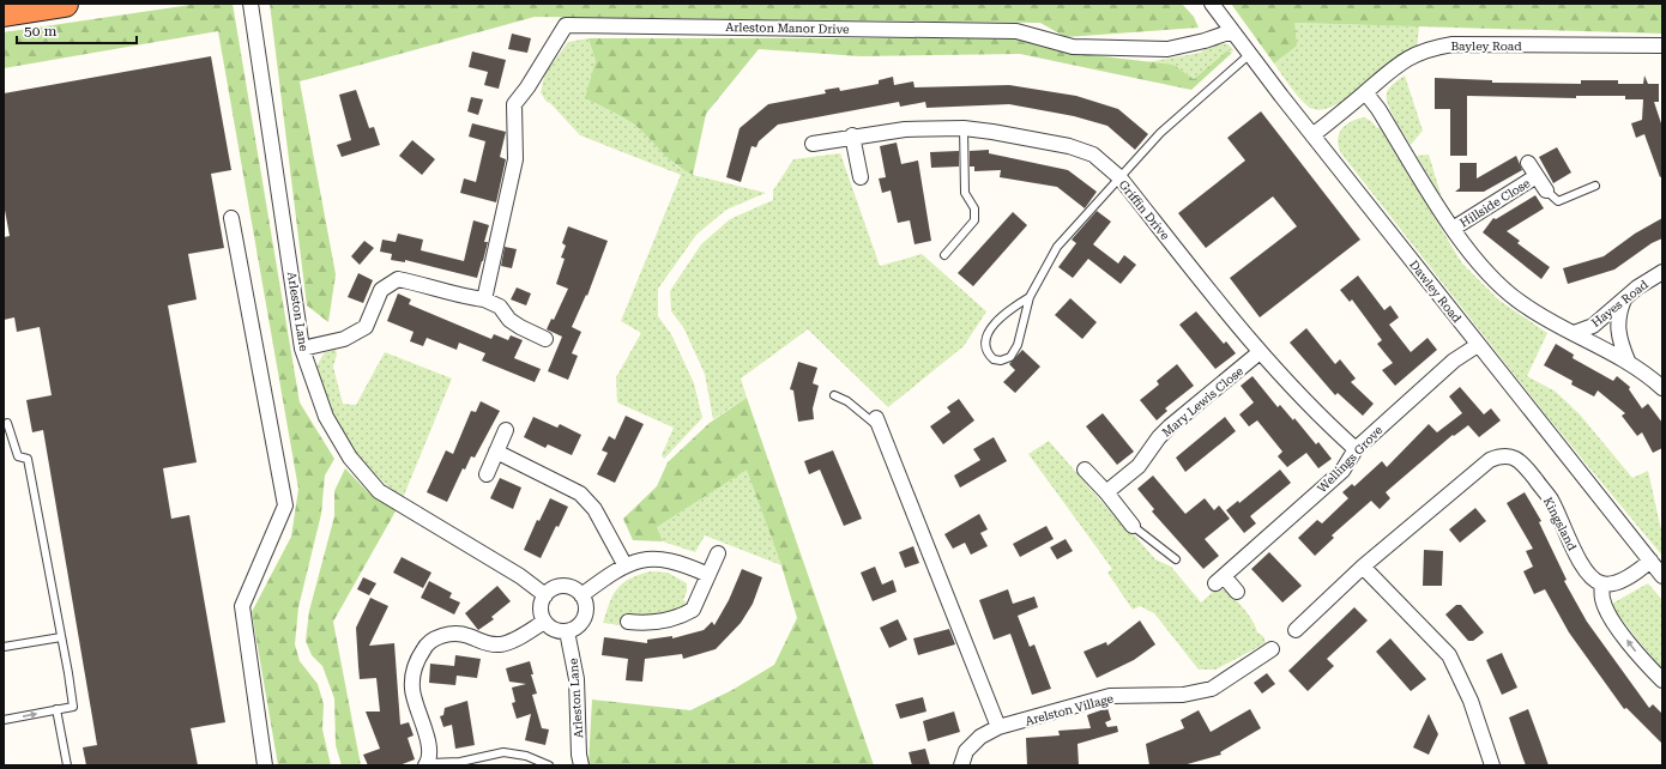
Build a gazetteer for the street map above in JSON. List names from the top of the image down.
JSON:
{
  "streets": {
    "street": [
      "Arleston Manor Drive",
      "Bayley Road",
      "Hillside Close",
      "Griffin Drive",
      "Dawley Road",
      "Hayes Road",
      "Arleston Lane",
      "Mary Lewis Close",
      "Wellings Grove",
      "Kingsland",
      "Arelston Village"
    ]
  },
  "crossings": [
    ["Arleston Manor Drive", "Dawley Road"],
    ["Bayley Road", "Dawley Road"],
    ["Griffin Drive", "Mary Lewis Close"],
    ["Griffin Drive", "Wellings Grove"],
    ["Dawley Road", "Wellings Grove"]
  ],
  "scale_bar": "50 m"
}
